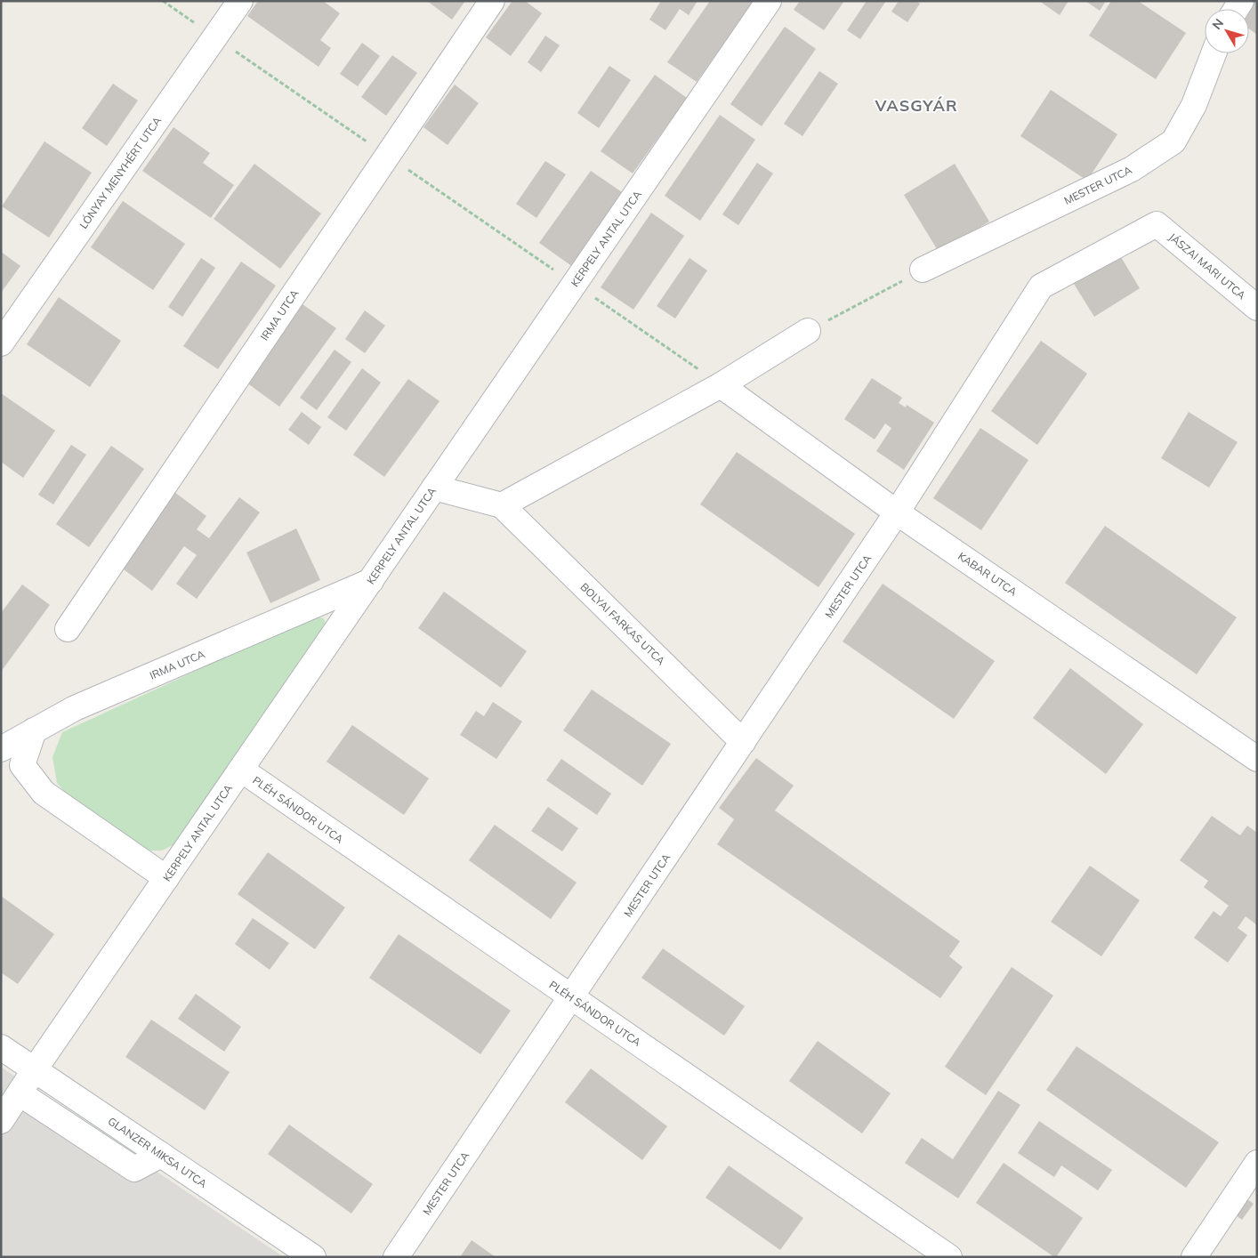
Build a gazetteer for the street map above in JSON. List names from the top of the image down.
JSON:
{
  "streets": {
    "street": [
      "LÓNYAY MENYHÉRT UTCA",
      "MESTER UTCA",
      "KERPELY ANTAL UTCA",
      "JÁSZAI MARI UTCA",
      "IRMA UTCA",
      "KABAR UTCA",
      "BOLYAI FARKAS UTCA",
      "PLÉH SÁNDOR UTCA",
      "GLANZER MIKSA UTCA"
    ]
  },
  "crossings": [
    ["MESTER UTCA", "JÁSZAI MARI UTCA"],
    ["MESTER UTCA", "KABAR UTCA"],
    ["MESTER UTCA", "BOLYAI FARKAS UTCA"],
    ["MESTER UTCA", "PLÉH SÁNDOR UTCA"],
    ["KERPELY ANTAL UTCA", "IRMA UTCA"],
    ["KERPELY ANTAL UTCA", "PLÉH SÁNDOR UTCA"],
    ["KERPELY ANTAL UTCA", "GLANZER MIKSA UTCA"]
  ],
  "districts": ["VASGYÁR"],
  "north": "top left"
}
